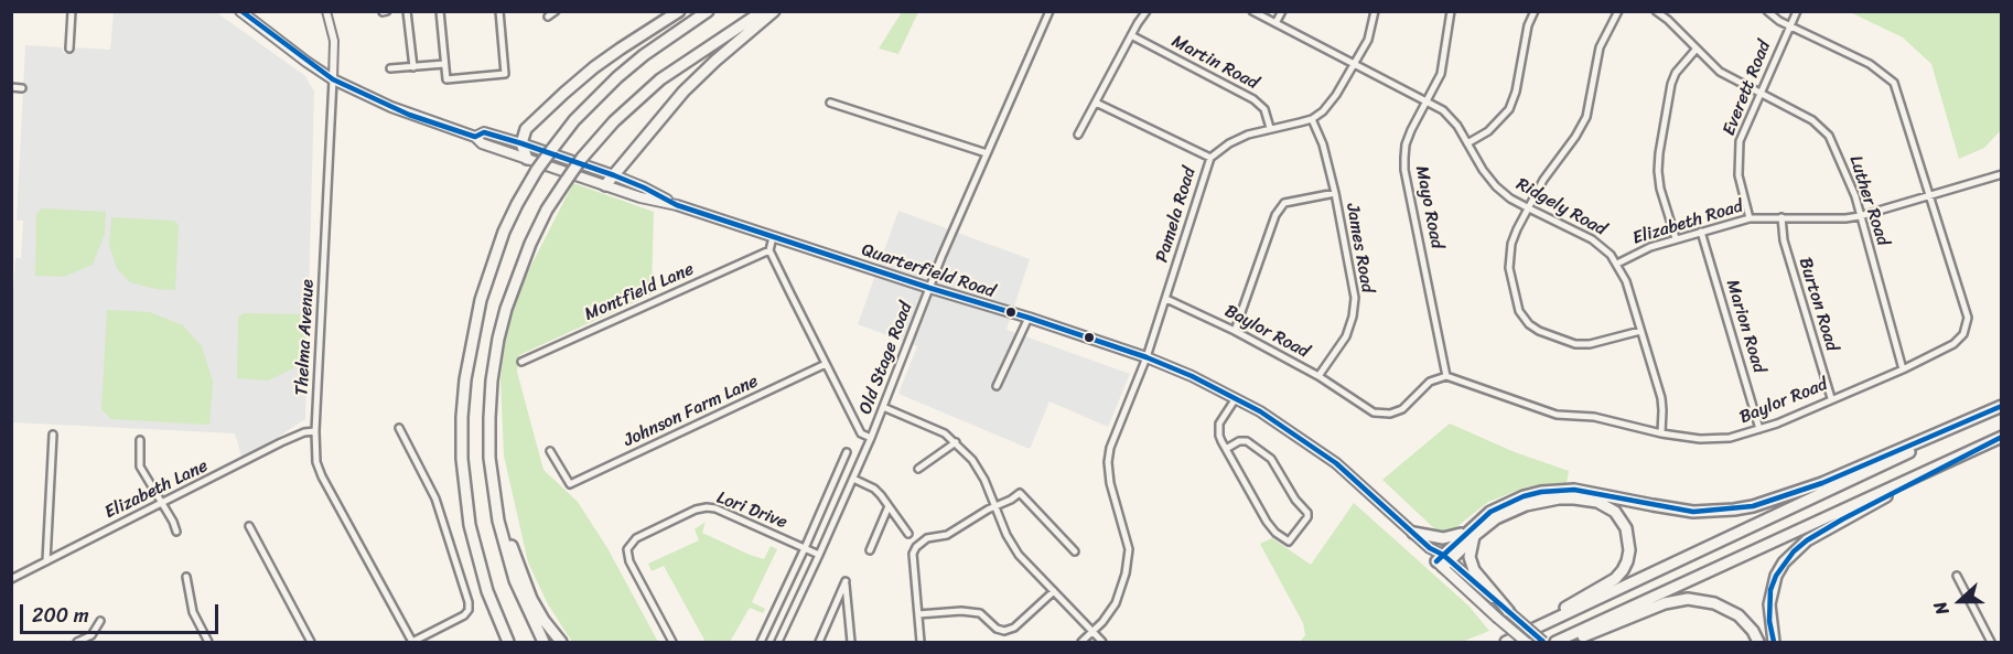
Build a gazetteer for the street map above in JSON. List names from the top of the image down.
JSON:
{
  "streets": {
    "main road": ["Quarterfield Road"],
    "street": [
      "Martin Road",
      "Everett Road",
      "Luther Road",
      "Mayo Road",
      "Ridgely Road",
      "Pamela Road",
      "Elizabeth Road",
      "James Road",
      "Montfield Lane",
      "Burton Road",
      "Marion Road",
      "Baylor Road",
      "Thelma Avenue",
      "Old Stage Road",
      "Johnson Farm Lane",
      "Elizabeth Lane",
      "Lori Drive"
    ]
  },
  "crossings": [
    ["Martin Road", "Pamela Road"],
    ["Everett Road", "Luther Road"],
    ["Everett Road", "Elizabeth Road"],
    ["Everett Road", "Baylor Road"],
    ["Luther Road", "Elizabeth Road"],
    ["Luther Road", "Baylor Road"],
    ["Mayo Road", "Ridgely Road"],
    ["Mayo Road", "Baylor Road"],
    ["Ridgely Road", "Elizabeth Road"],
    ["Ridgely Road", "Baylor Road"],
    ["Pamela Road", "James Road"],
    ["Pamela Road", "Quarterfield Road"],
    ["Pamela Road", "Baylor Road"],
    ["Elizabeth Road", "Burton Road"],
    ["Elizabeth Road", "Marion Road"],
    ["Elizabeth Road", "Baylor Road"],
    ["James Road", "Baylor Road"],
    ["Quarterfield Road", "Thelma Avenue"],
    ["Quarterfield Road", "Old Stage Road"],
    ["Burton Road", "Baylor Road"],
    ["Marion Road", "Baylor Road"],
    ["Thelma Avenue", "Elizabeth Lane"],
    ["Old Stage Road", "Lori Drive"]
  ],
  "scale_bar": "200 m",
  "north": "left"
}
